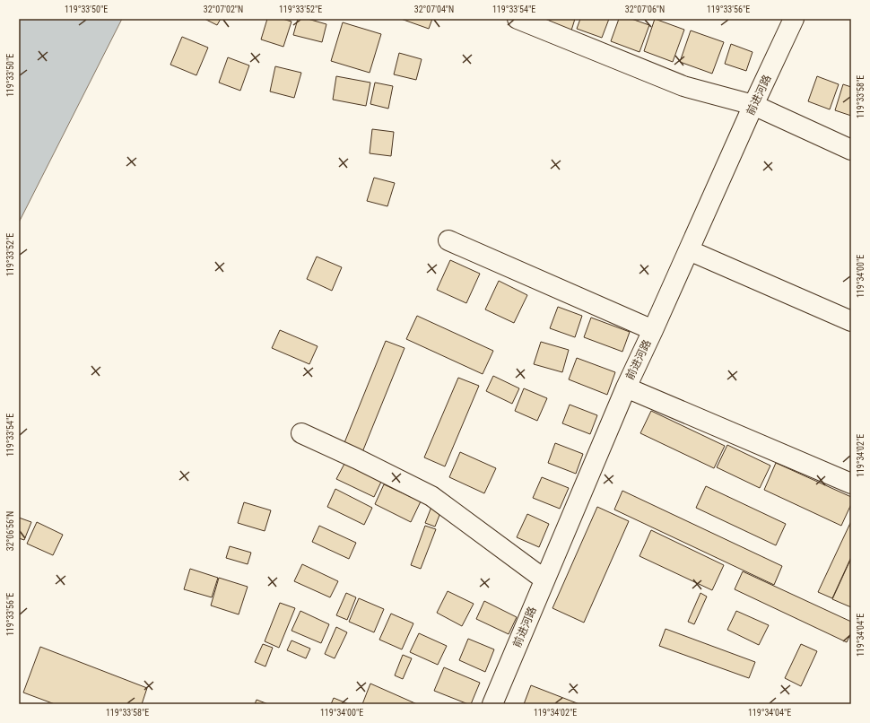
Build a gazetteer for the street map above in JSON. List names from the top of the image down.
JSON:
{
  "streets": {
    "street": ["前进河路"]
  },
  "coordinates": [
    "119°33'50\"E",
    "32°07'02\"N",
    "119°33'52\"E",
    "32°07'04\"N",
    "119°33'54\"E",
    "32°07'06\"N",
    "119°33'56\"E",
    "119°33'58\"E",
    "119°34'00\"E",
    "119°34'02\"E",
    "32°06'56\"N",
    "119°34'04\"E"
  ]
}
